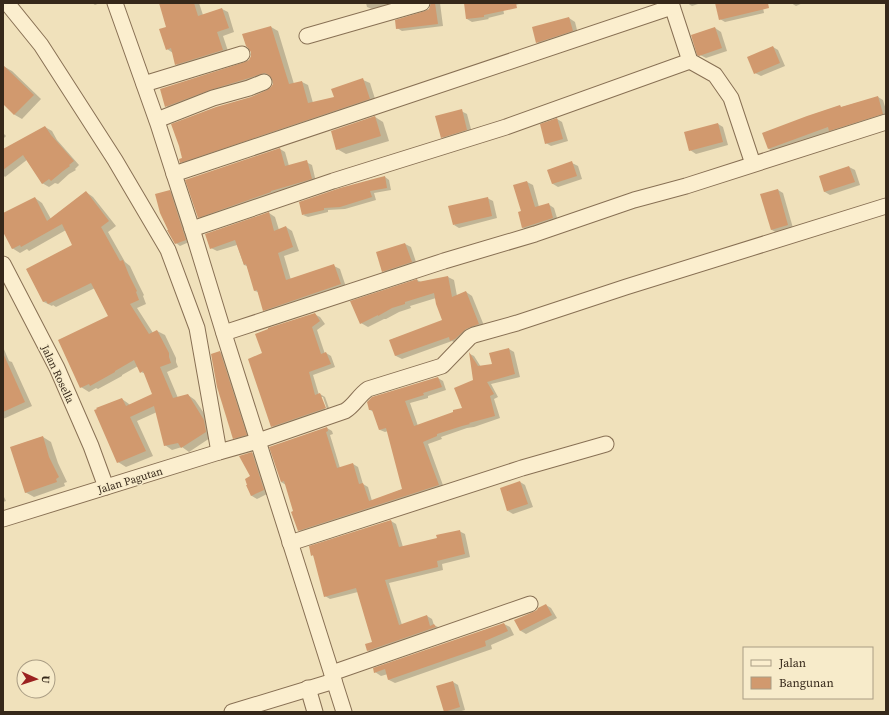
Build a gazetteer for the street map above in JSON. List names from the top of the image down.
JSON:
{
  "streets": {
    "street": ["Jalan Rosella", "Jalan Pagutan"]
  },
  "crossings": [
    ["Jalan Rosella", "Jalan Pagutan"]
  ],
  "legend": ["Jalan", "Bangunan"],
  "north": "right"
}
